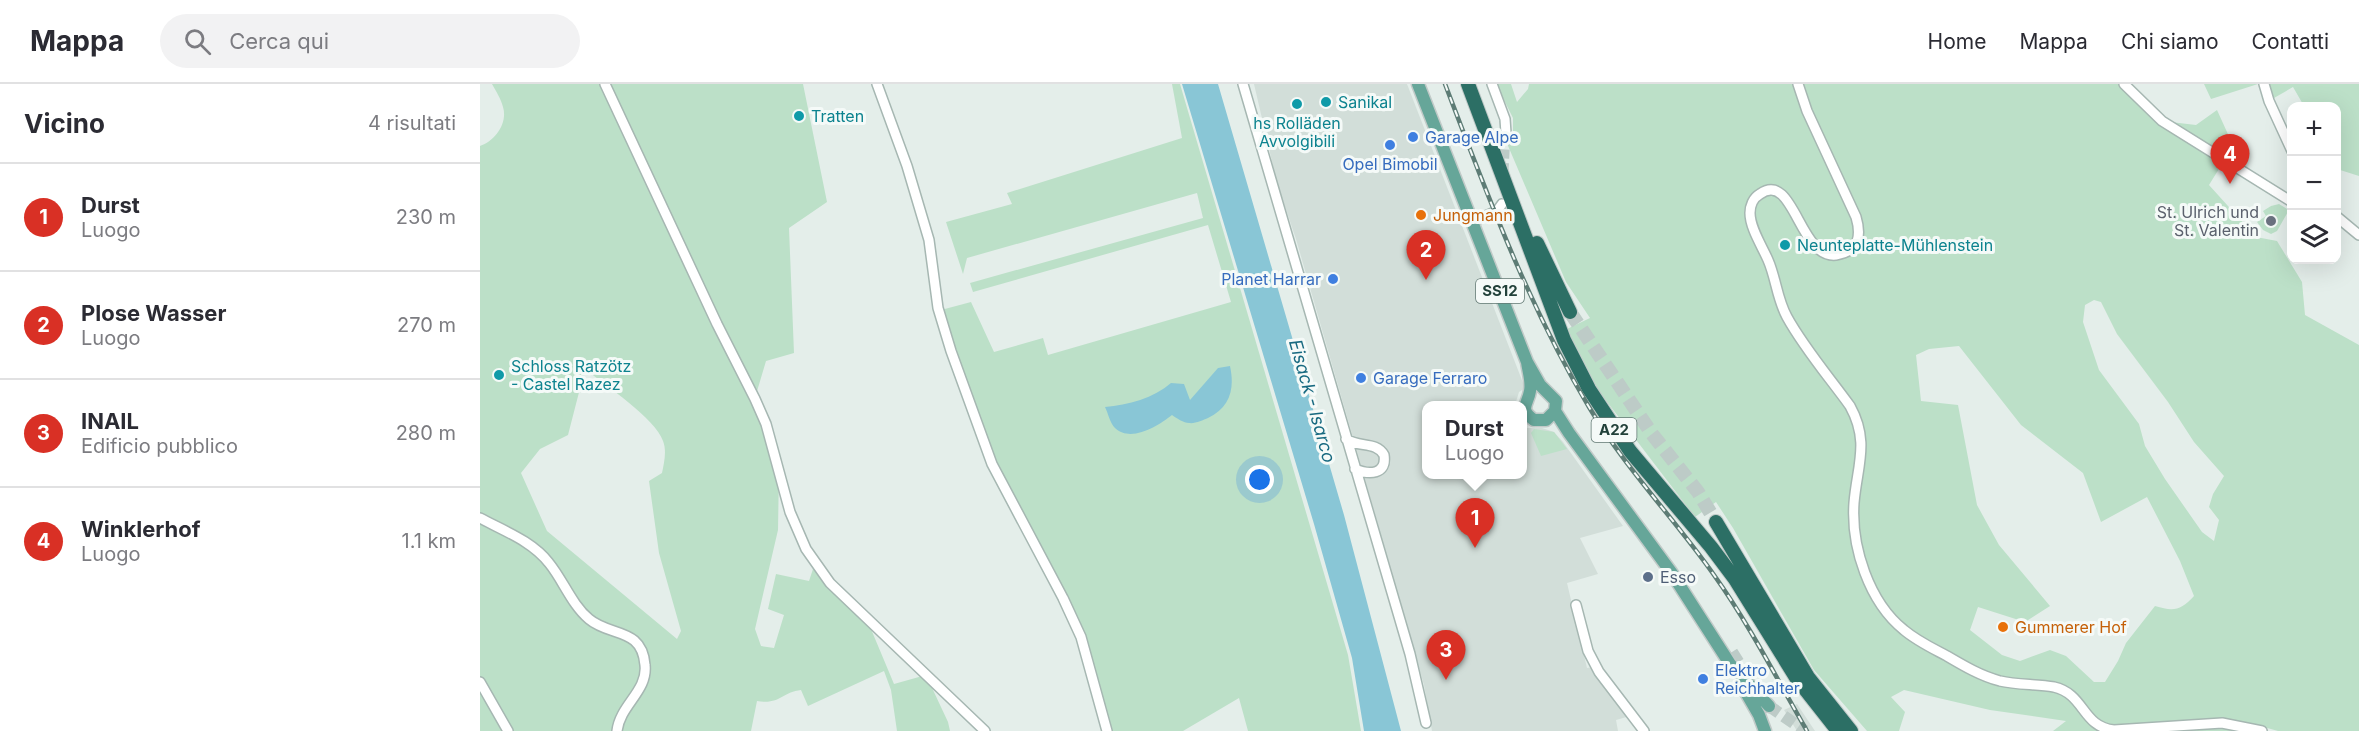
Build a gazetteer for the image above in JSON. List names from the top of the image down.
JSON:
{
  "streets": {
    "highway": ["A22"],
    "main road": ["SS12"]
  },
  "water": ["Eisack - Isarco"],
  "places": [
    "Sanikal",
    "hs Rolläden Avvolgibili",
    "Tratten",
    "Garage Alpe",
    "Opel Bimobil",
    "Jungmann",
    "St. Ulrich und St. Valentin",
    "Neunteplatte-Mühlenstein",
    "Planet Harrar",
    "Schloss Ratzötz - Castel Razez",
    "Garage Ferraro",
    "Esso",
    "Gummerer Hof",
    "Elektro Reichhalter"
  ],
  "page": {
    "header": "Mappa",
    "search": "Cerca qui",
    "nav": [
      "Home",
      "Mappa",
      "Chi siamo",
      "Contatti"
    ],
    "heading": ["Vicino", "4 risultati"],
    "map_buttons": ["+", "−"],
    "pins": [
      "4",
      "2",
      "1",
      "3"
    ],
    "list": [
      {
        "mark": "1",
        "name": "Durst",
        "note": "Luogo",
        "value": "230 m"
      },
      {
        "mark": "2",
        "name": "Plose Wasser",
        "note": "Luogo",
        "value": "270 m"
      },
      {
        "mark": "3",
        "name": "INAIL",
        "note": "Edificio pubblico",
        "value": "280 m"
      },
      {
        "mark": "4",
        "name": "Winklerhof",
        "note": "Luogo",
        "value": "1.1 km"
      }
    ],
    "popup": ["Durst", "Luogo"]
  }
}
